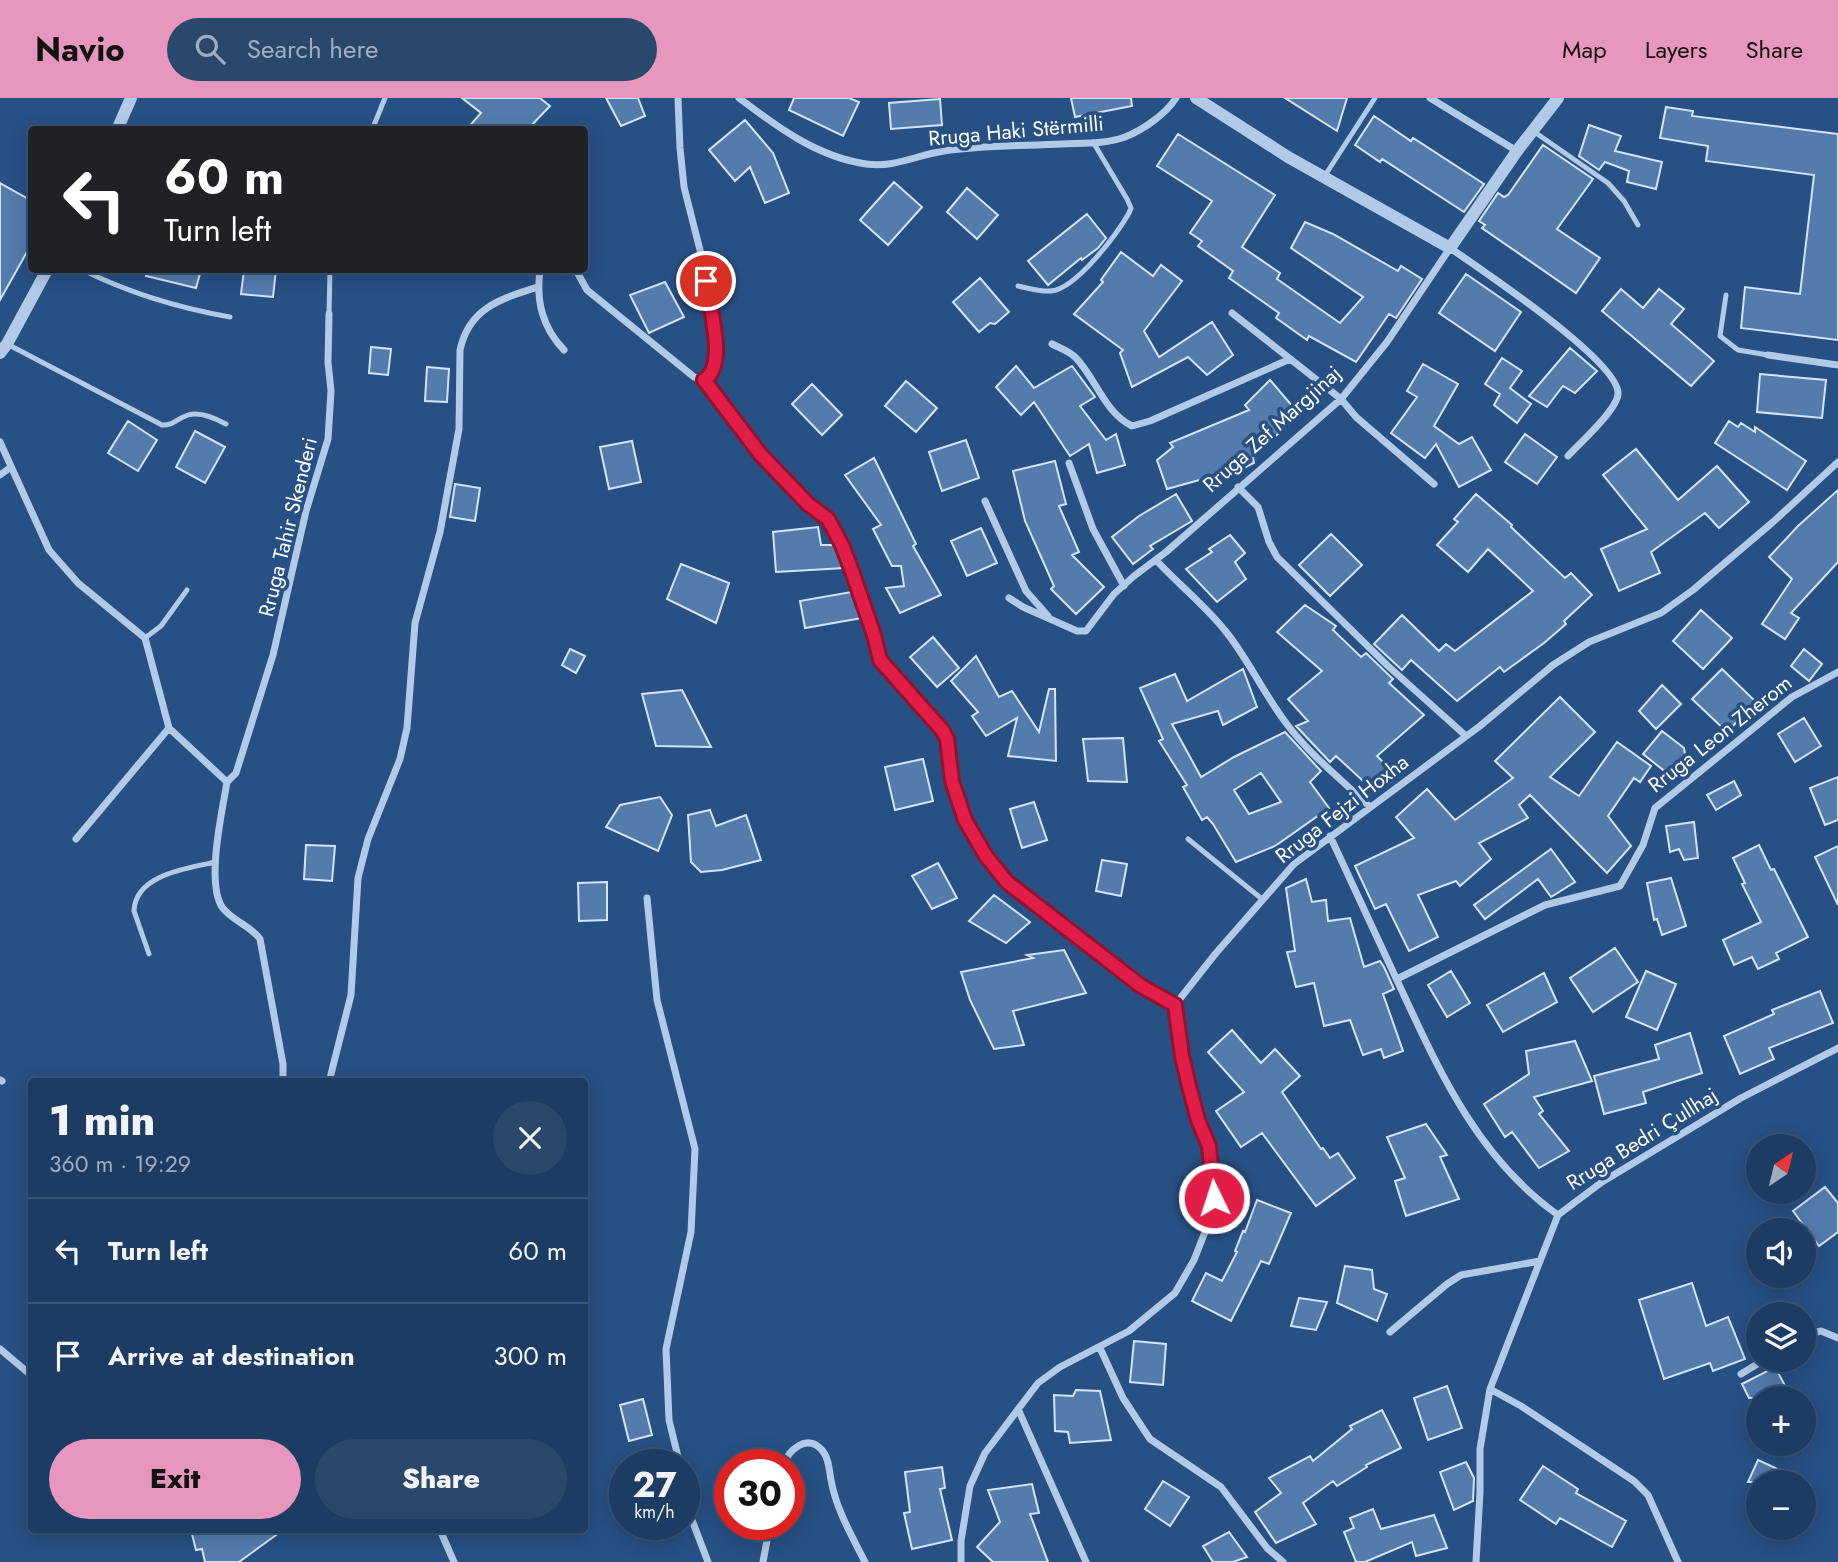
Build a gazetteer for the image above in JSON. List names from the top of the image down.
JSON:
{
  "streets": {
    "street": [
      "Rruga Haki Stërmilli",
      "Rruga Zef Margjinaj",
      "Rruga Tahir Skenderi",
      "Rruga Leon Zherom",
      "Rruga Fejzi Hoxha",
      "Rruga Bedri Çullhaj"
    ]
  },
  "north": "top right",
  "page": {
    "header": "Navio",
    "search": "Search here",
    "nav": ["Map", "Layers", "Share"],
    "turn": ["60 m", "Turn left"],
    "heading": ["1 min", "360 m · 19:29"],
    "map_buttons": ["+", "−"],
    "list": [
      {
        "name": "Turn left",
        "value": "60 m"
      },
      {
        "name": "Arrive at destination",
        "value": "300 m"
      }
    ],
    "buttons": ["Exit", "Share"],
    "speed": "27 km/h",
    "limit": "30"
  }
}
